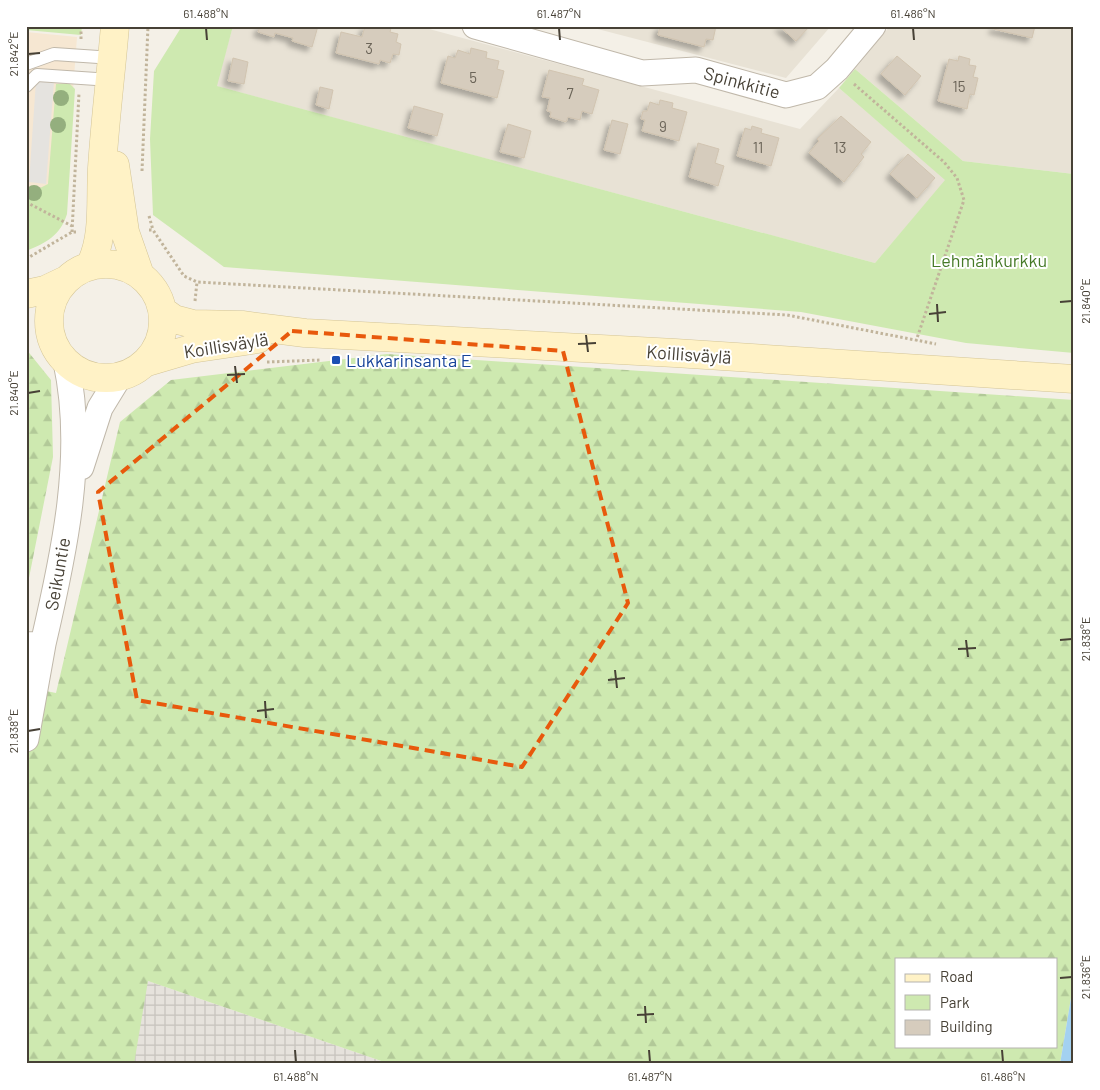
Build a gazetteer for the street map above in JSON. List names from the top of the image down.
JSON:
{
  "streets": {
    "main road": ["Koillisväylä"],
    "street": ["Spinkkitie", "Seikuntie"]
  },
  "crossings": [
    ["Koillisväylä", "Seikuntie"]
  ],
  "parks": ["Lehmänkurkku"],
  "places": {
    "transit": ["Lukkarinsanta E"]
  },
  "house_numbers": [
    "3",
    "5",
    "15",
    "7",
    "9",
    "11",
    "13"
  ],
  "legend": ["Road", "Park", "Building"],
  "coordinates": [
    "61.488°N",
    "61.487°N",
    "61.486°N",
    "21.842°E",
    "21.840°E",
    "21.838°E",
    "21.836°E"
  ]
}
